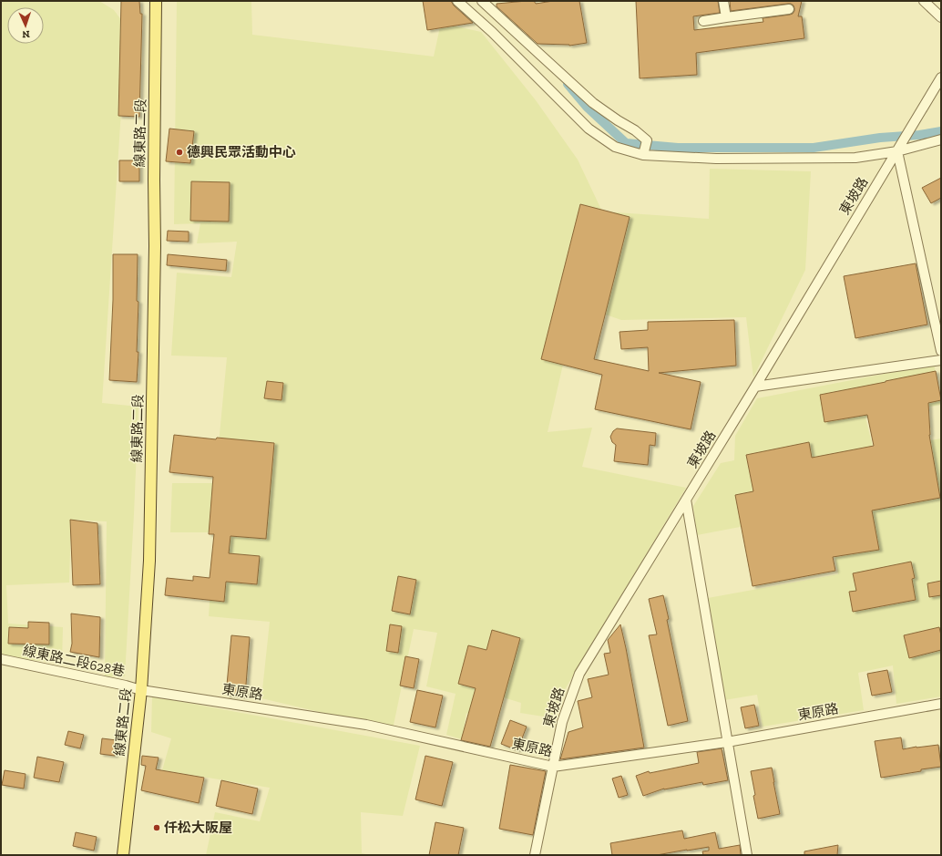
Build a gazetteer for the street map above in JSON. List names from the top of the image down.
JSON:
{
  "streets": {
    "main road": ["線東路二段"],
    "street": ["東坡路", "線東路二段628巷", "東原路"]
  },
  "crossings": [
    ["線東路二段", "線東路二段628巷"],
    ["線東路二段", "東原路"],
    ["東坡路", "東原路"],
    ["線東路二段628巷", "東原路"]
  ],
  "places": ["德興民眾活動中心", "仟松大阪屋"],
  "north": "bottom"
}
